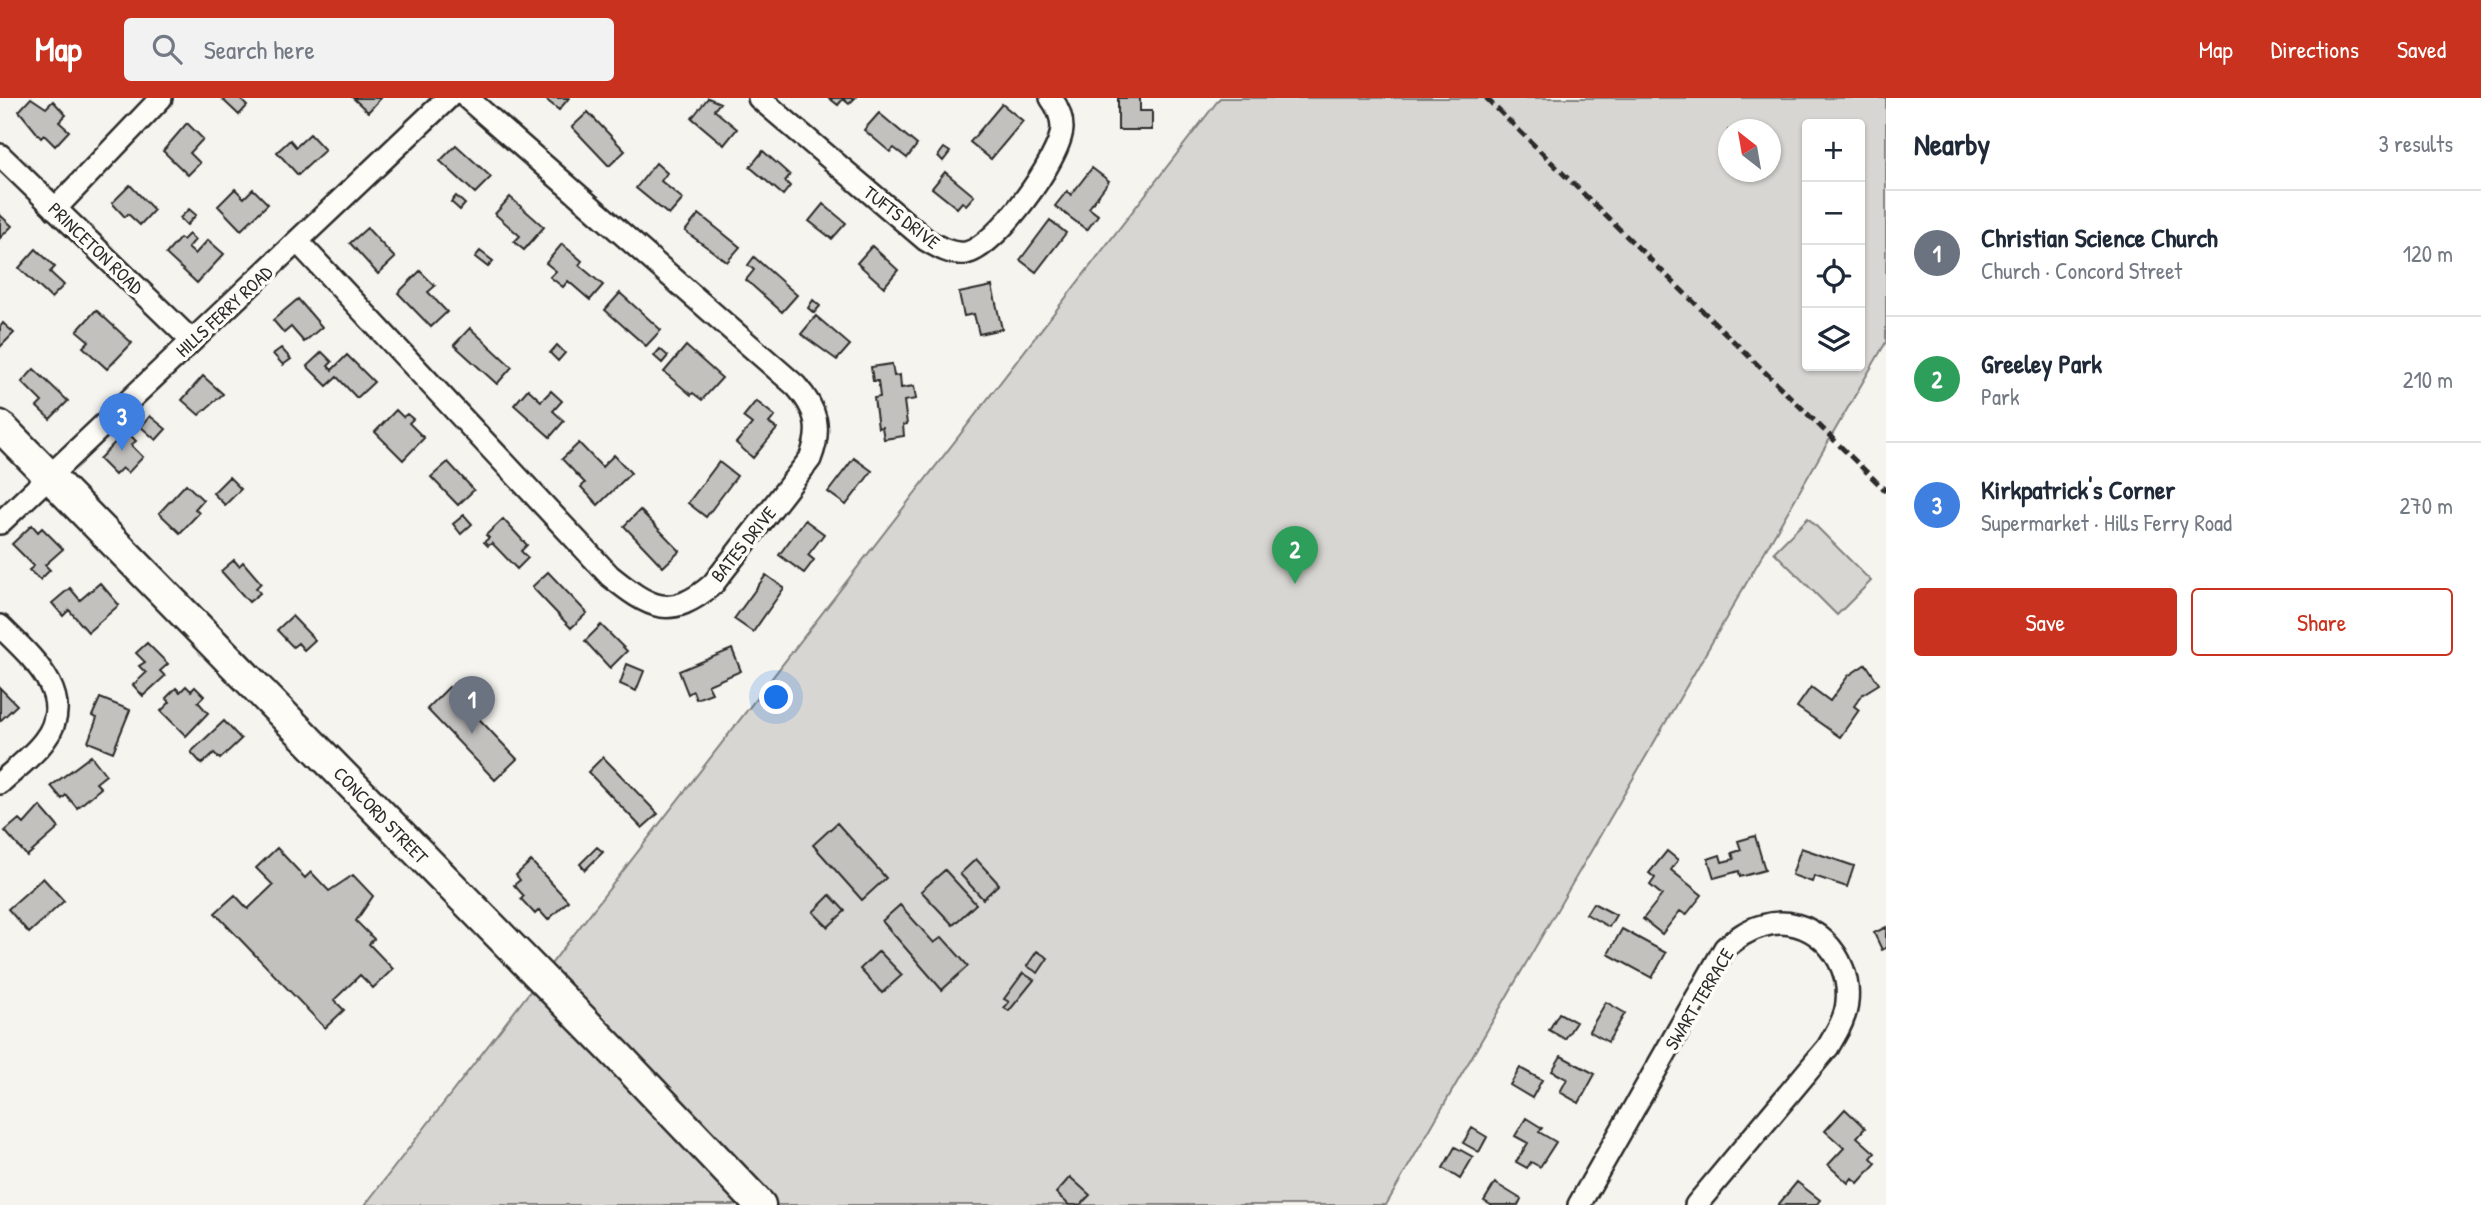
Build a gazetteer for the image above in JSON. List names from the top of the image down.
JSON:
{
  "streets": {
    "main road": ["CONCORD STREET"],
    "street": [
      "TUFTS DRIVE",
      "PRINCETON ROAD",
      "HILLS FERRY ROAD",
      "BATES DRIVE",
      "SWART TERRACE"
    ]
  },
  "crossings": [
    ["PRINCETON ROAD", "HILLS FERRY ROAD"],
    ["HILLS FERRY ROAD", "BATES DRIVE"],
    ["HILLS FERRY ROAD", "CONCORD STREET"]
  ],
  "north": "top left",
  "page": {
    "header": "Map",
    "search": "Search here",
    "nav": ["Map", "Directions", "Saved"],
    "heading": ["Nearby", "3 results"],
    "map_buttons": ["+", "−"],
    "list": [
      {
        "mark": "1",
        "name": "Christian Science Church",
        "note": "Church · Concord Street",
        "value": "120 m"
      },
      {
        "mark": "2",
        "name": "Greeley Park",
        "note": "Park",
        "value": "210 m"
      },
      {
        "mark": "3",
        "name": "Kirkpatrick's Corner",
        "note": "Supermarket · Hills Ferry Road",
        "value": "270 m"
      }
    ],
    "pins": ["3", "2", "1"],
    "buttons": ["Save", "Share"]
  }
}
